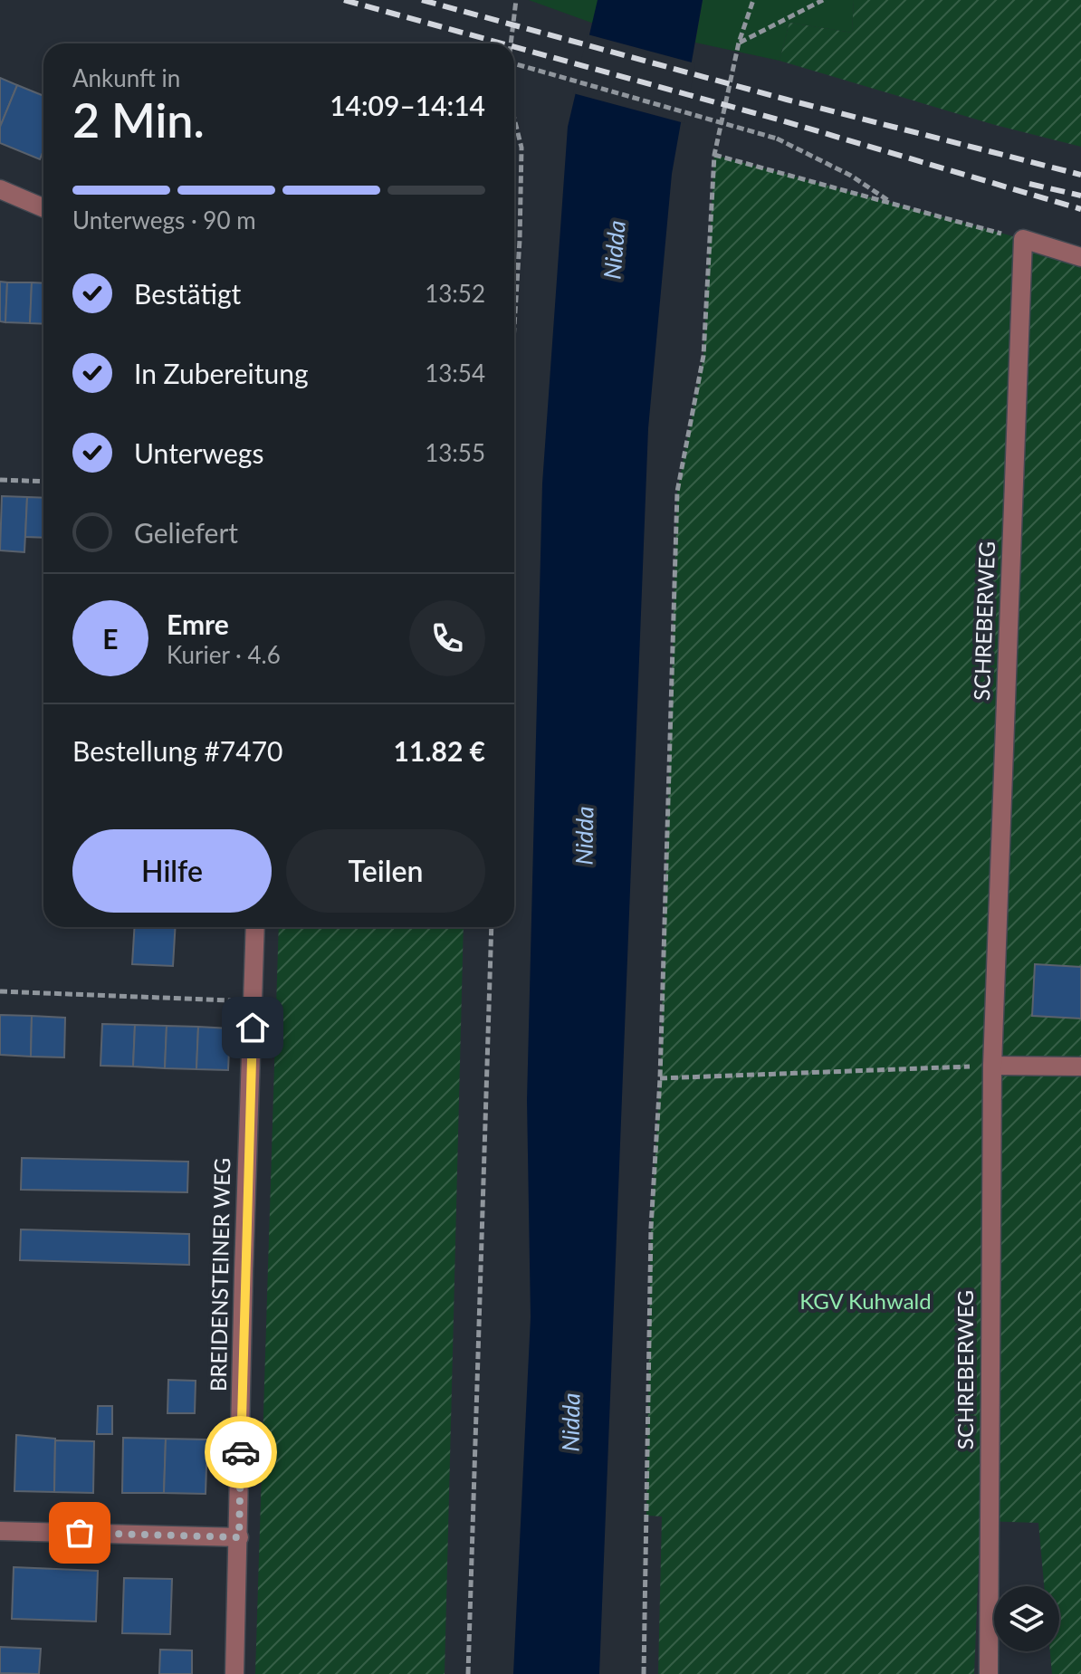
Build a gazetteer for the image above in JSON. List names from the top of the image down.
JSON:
{
  "streets": {
    "street": ["SCHREBERWEG", "BREIDENSTEINER WEG"]
  },
  "water": ["Nidda"],
  "parks": ["KGV Kuhwald"],
  "page": {
    "heading": ["2 Min.", "Ankunft in", "14:09–14:14"],
    "panel": [
      "Emre",
      "Kurier · 4.6",
      "Bestellung #7470",
      "11.82 €"
    ],
    "bar": "Unterwegs · 90 m",
    "list": [
      ["Bestätigt", "13:52"],
      ["In Zubereitung", "13:54"],
      ["Unterwegs", "13:55"],
      "Geliefert"
    ],
    "round": "E",
    "buttons": ["Hilfe", "Teilen"]
  }
}
